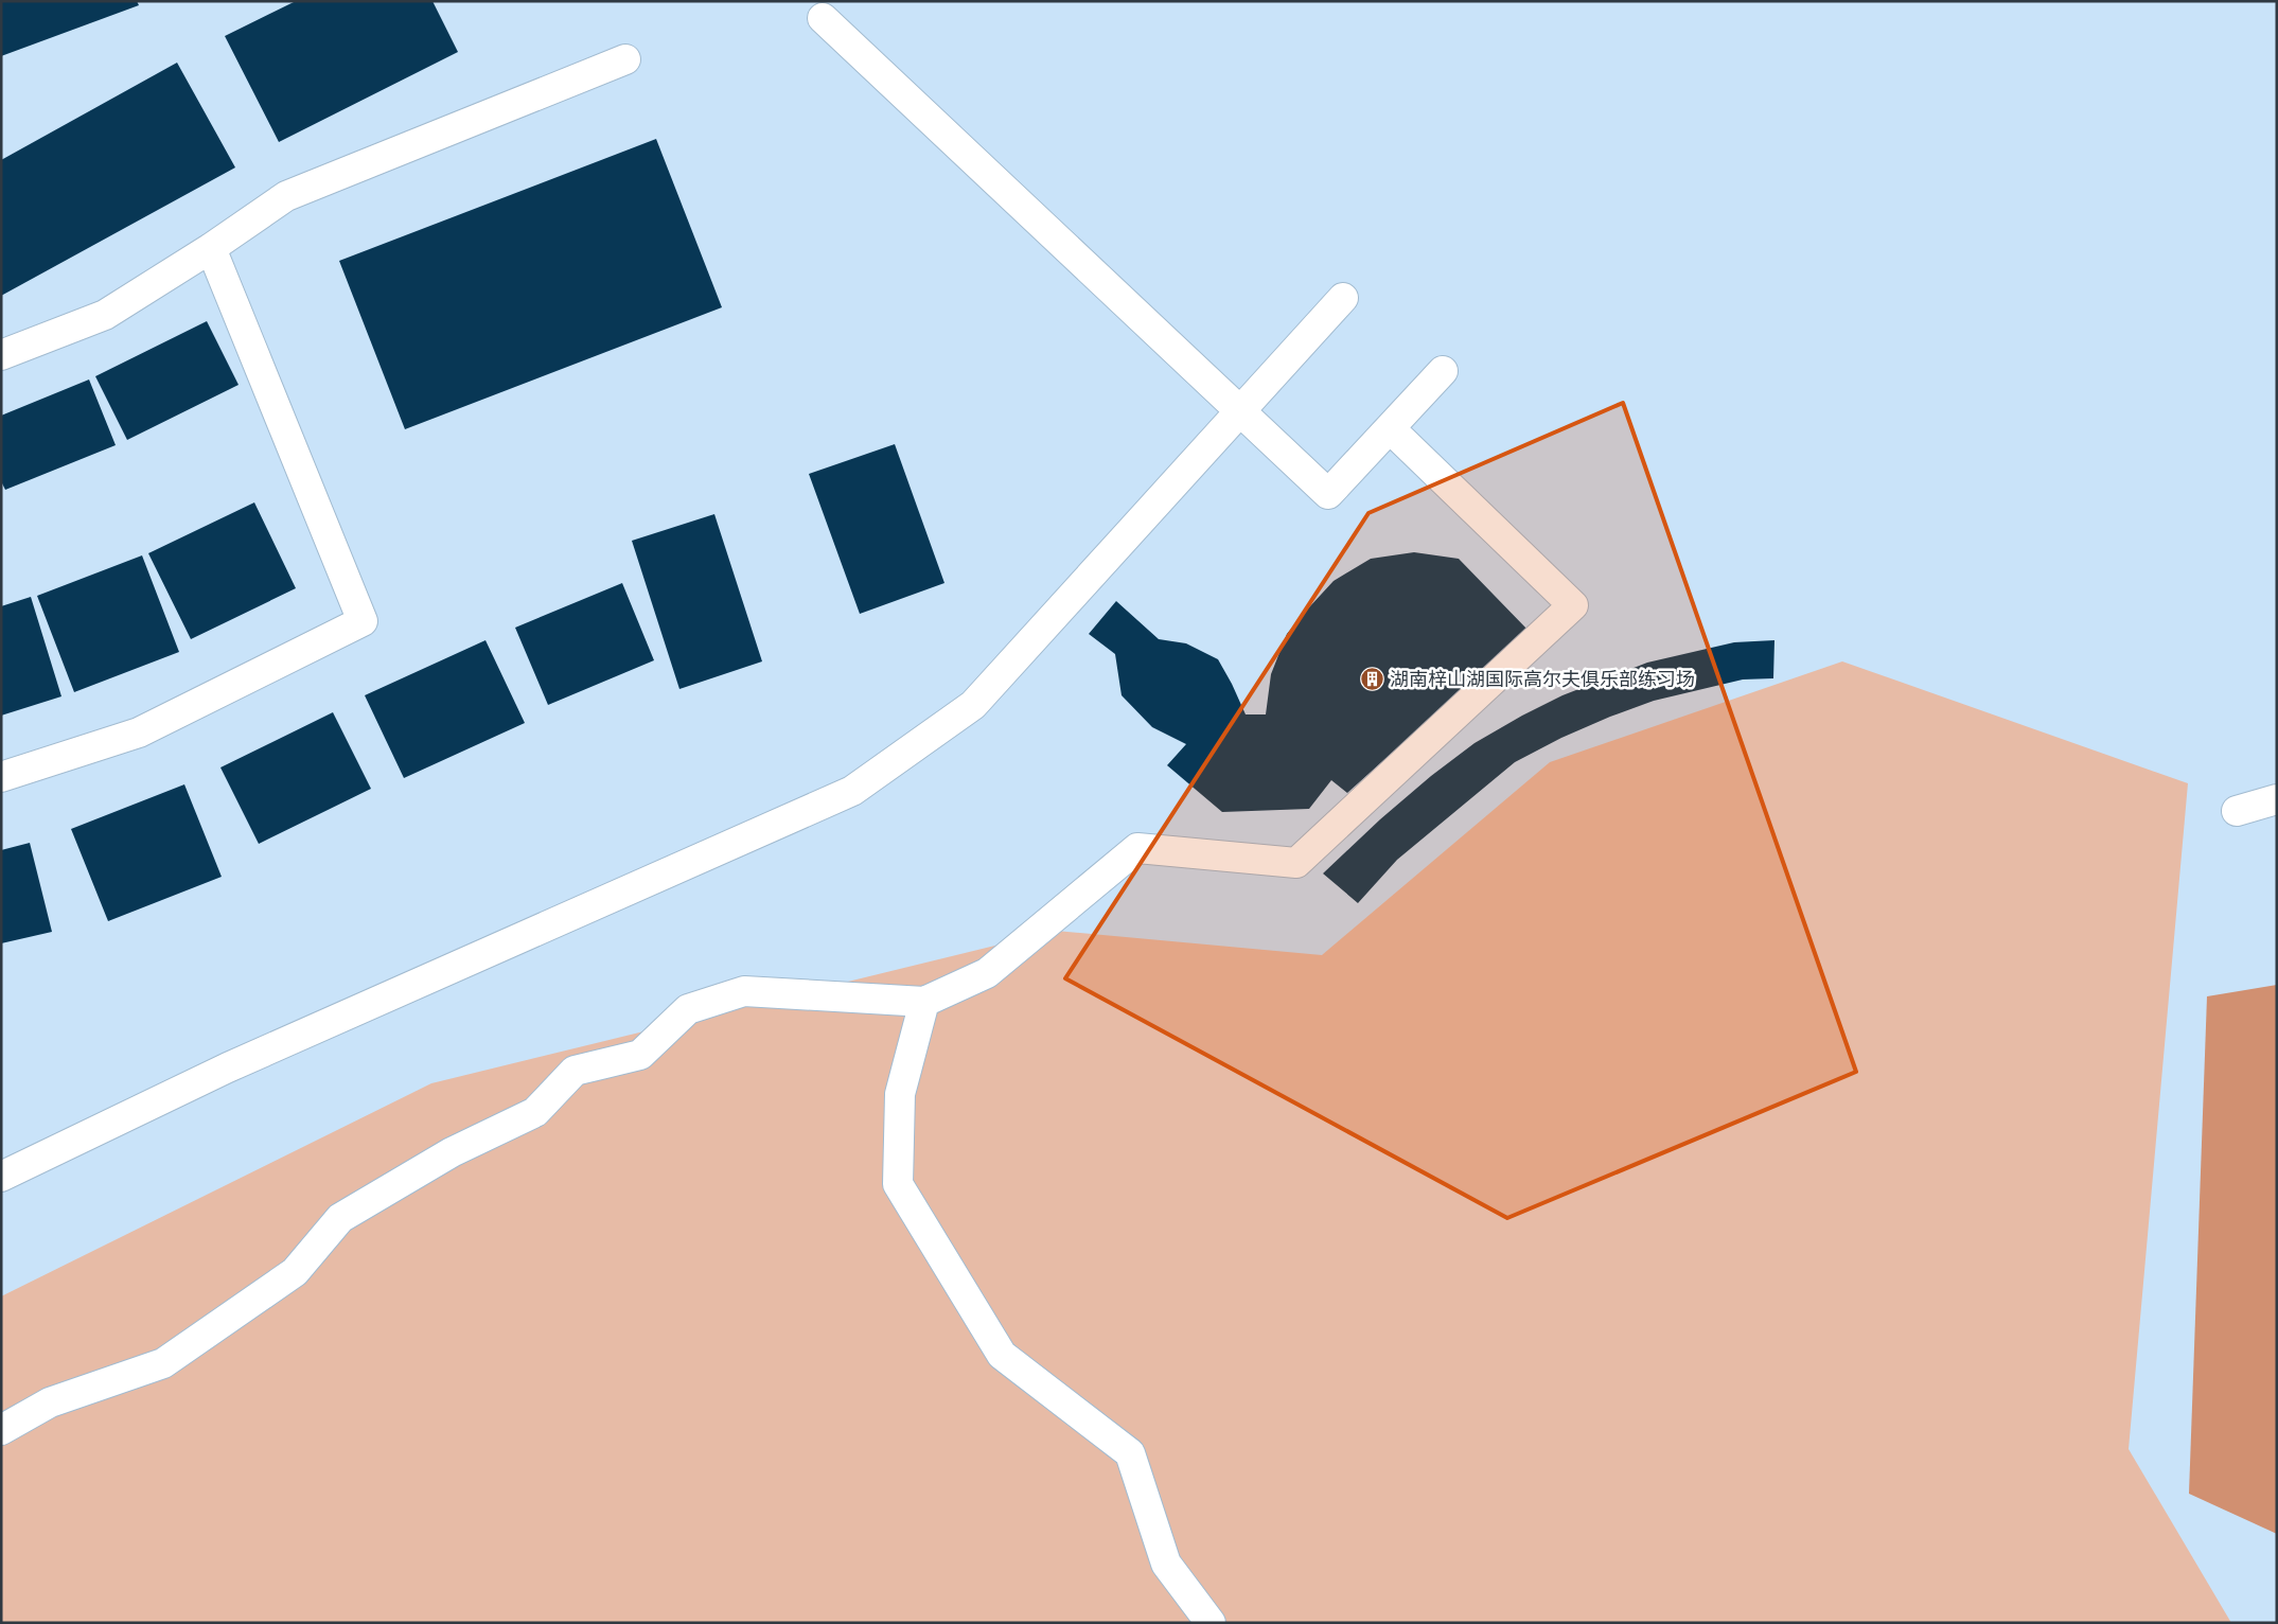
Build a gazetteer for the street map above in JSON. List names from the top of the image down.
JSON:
{
  "places": {
    "building": ["湖南梓山湖国际高尔夫俱乐部练习场"]
  }
}
